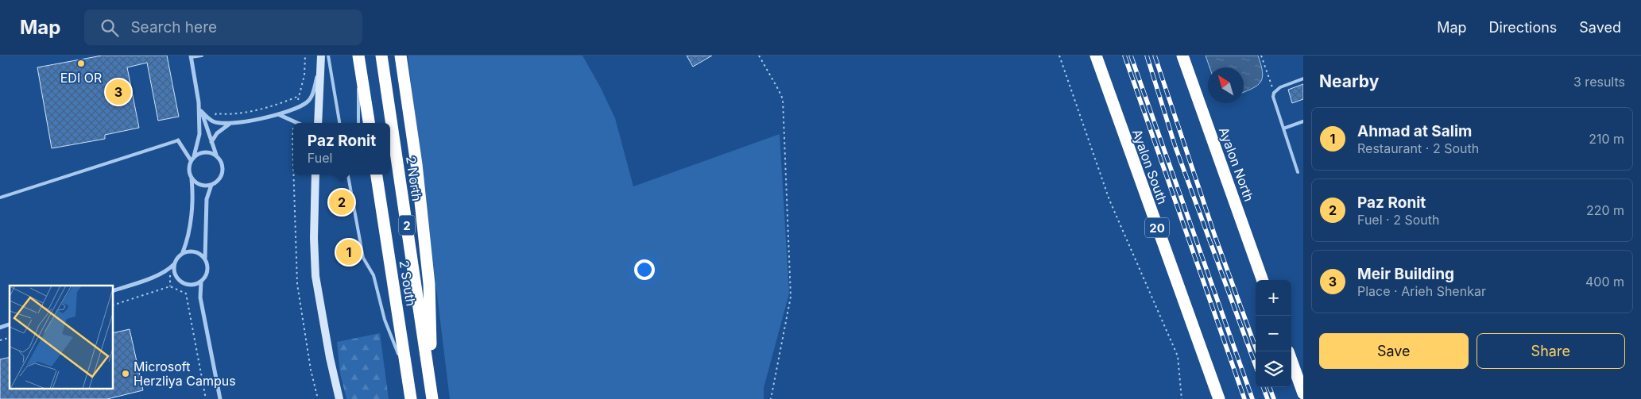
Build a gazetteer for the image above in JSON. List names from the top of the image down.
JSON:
{
  "streets": {
    "highway": [
      "Ayalon North",
      "Ayalon South",
      "2 North",
      "2",
      "20",
      "2 South"
    ]
  },
  "places": ["EDI OR", "Microsoft Herzliya Campus"],
  "north": "top left",
  "page": {
    "header": "Map",
    "search": "Search here",
    "nav": ["Map", "Directions", "Saved"],
    "heading": ["Nearby", "3 results"],
    "pins": ["3", "2", "1"],
    "list": [
      {
        "mark": "1",
        "name": "Ahmad at Salim",
        "note": "Restaurant · 2 South",
        "value": "210 m"
      },
      {
        "mark": "2",
        "name": "Paz Ronit",
        "note": "Fuel · 2 South",
        "value": "220 m"
      },
      {
        "mark": "3",
        "name": "Meir Building",
        "note": "Place · Arieh Shenkar",
        "value": "400 m"
      }
    ],
    "popup": ["Paz Ronit", "Fuel"],
    "map_buttons": ["+", "−"],
    "buttons": ["Save", "Share"]
  }
}
